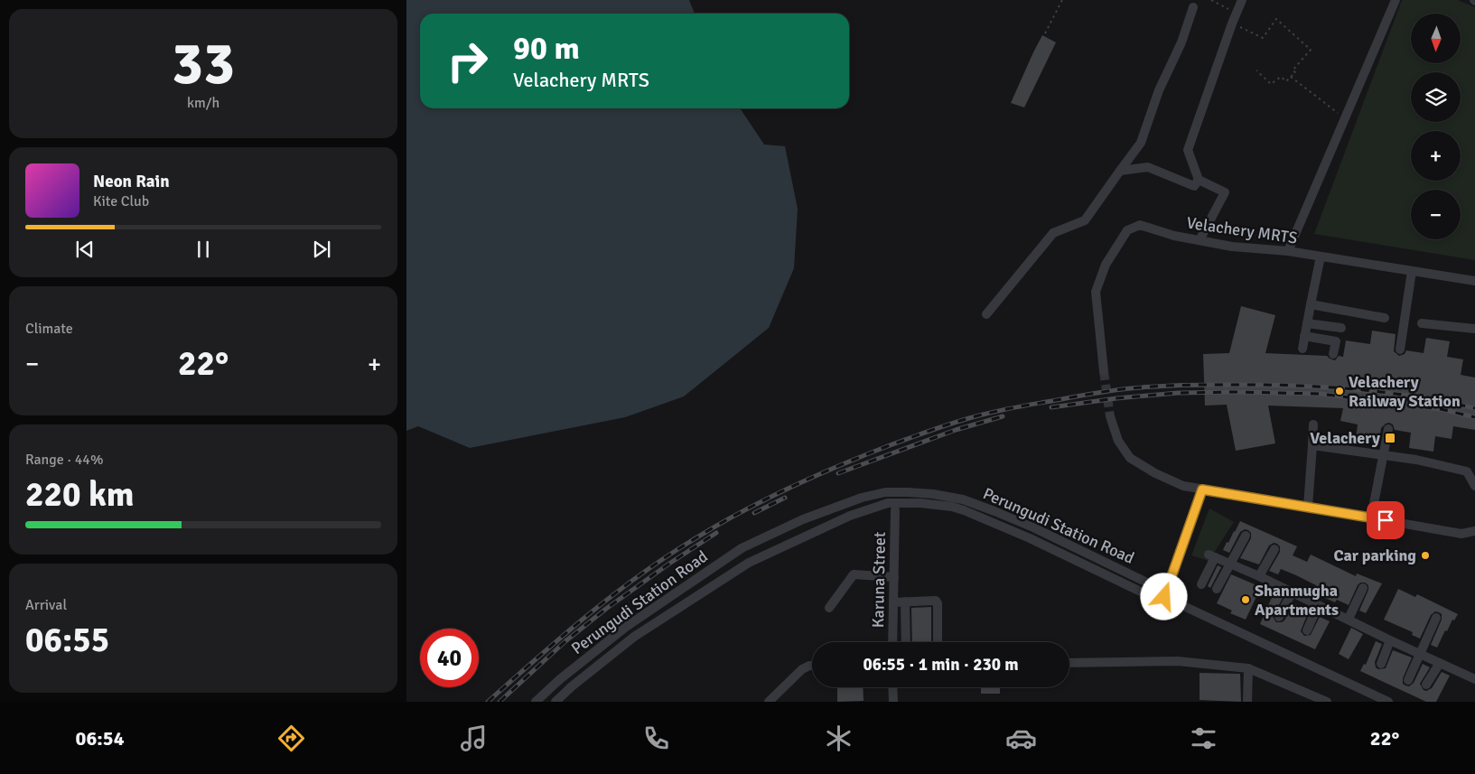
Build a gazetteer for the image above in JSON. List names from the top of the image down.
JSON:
{
  "streets": {
    "street": ["Velachery MRTS", "Perungudi Station Road", "Karuna Street"]
  },
  "places": {
    "other": ["Velachery Railway Station", "Car parking", "Shanmugha Apartments"],
    "transit": ["Velachery"]
  },
  "north": "bottom",
  "page": {
    "tile": [
      ["33", "km/h"],
      "Climate",
      ["Range · 44%", "220 km"],
      ["Arrival", "06:55"]
    ],
    "map_buttons": ["+", "−"],
    "turn": ["90 m", "Velachery MRTS"],
    "song": ["Neon Rain", "Kite Club"],
    "heat": ["−", "22°", "+"],
    "limit": "40",
    "trip": "06:55 · 1 min · 230 m",
    "tabs": ["06:54", "22°"]
  }
}
